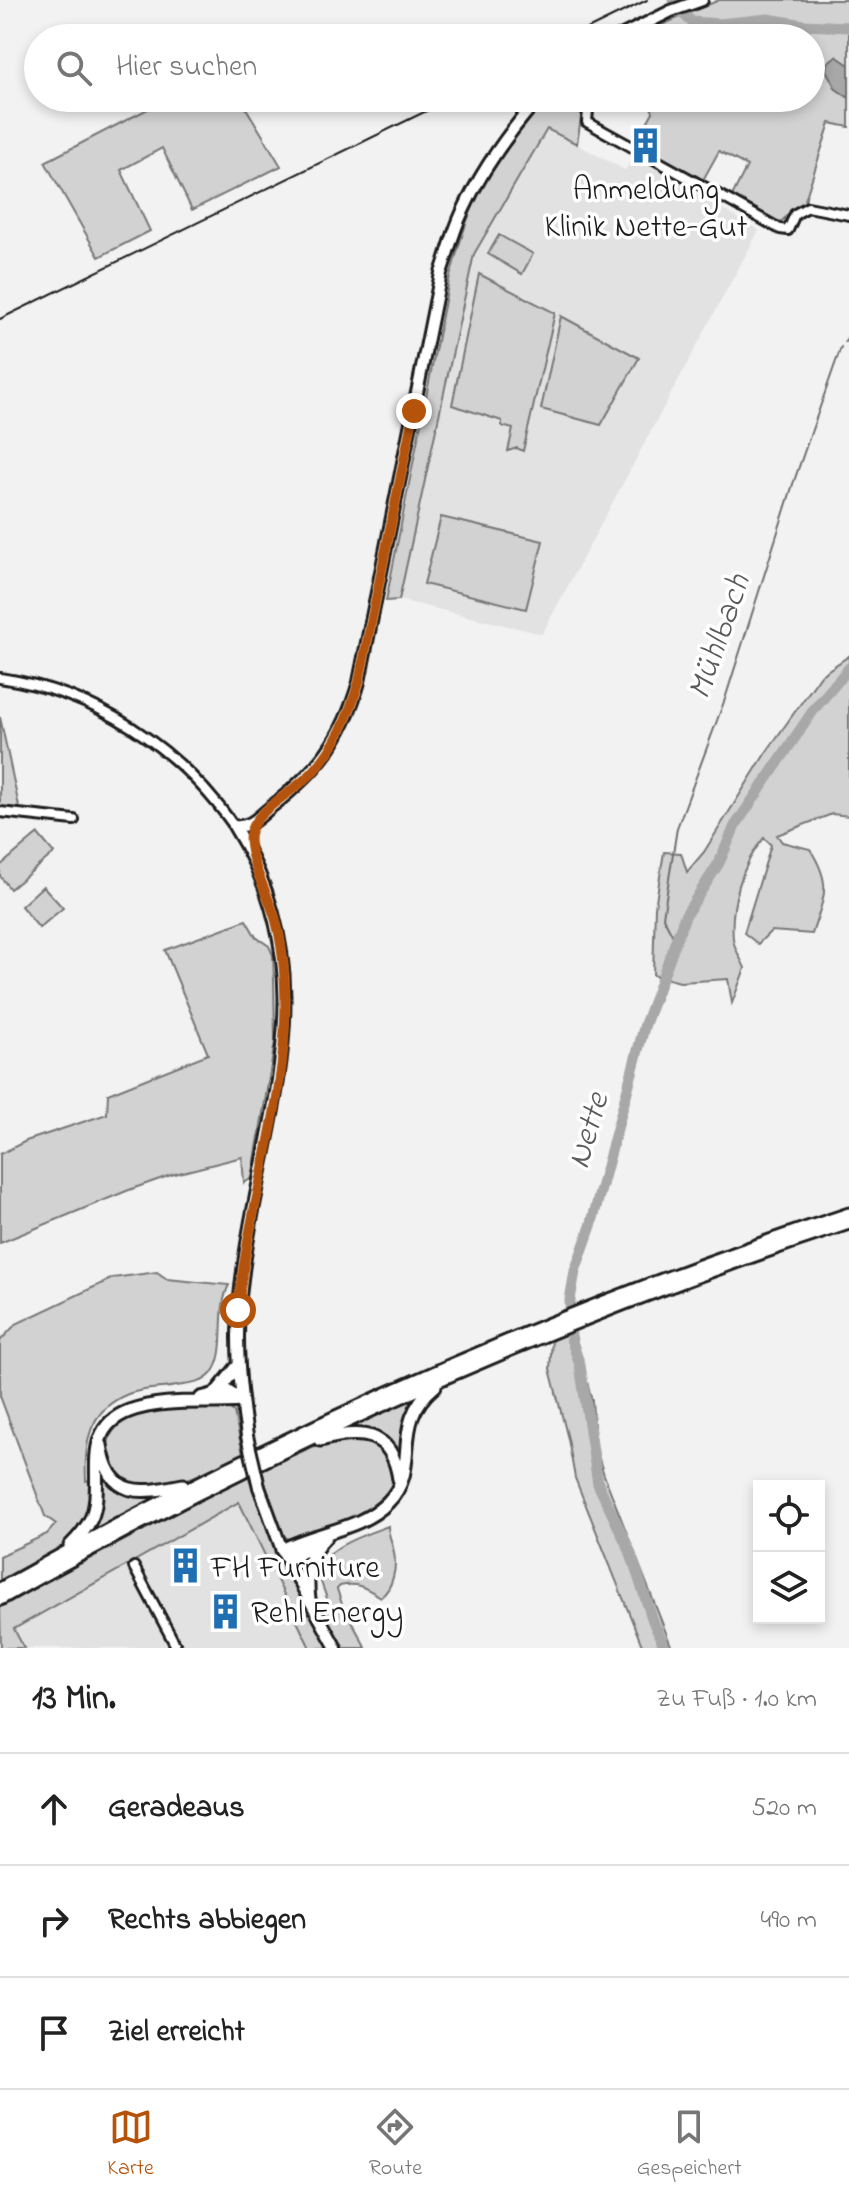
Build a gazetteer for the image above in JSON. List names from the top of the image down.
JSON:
{
  "water": ["Mühlbach", "Nette"],
  "places": {
    "building": ["Anmeldung Klinik Nette-Gut", "FH Furniture", "Rehl Energy"]
  },
  "page": {
    "search": "Hier suchen",
    "heading": ["13 Min.", "Zu Fuß · 1.0 km"],
    "list": [
      ["Geradeaus", "520 m"],
      ["Rechts abbiegen", "490 m"],
      "Ziel erreicht"
    ],
    "nav": ["Karte", "Route", "Gespeichert"]
  }
}
